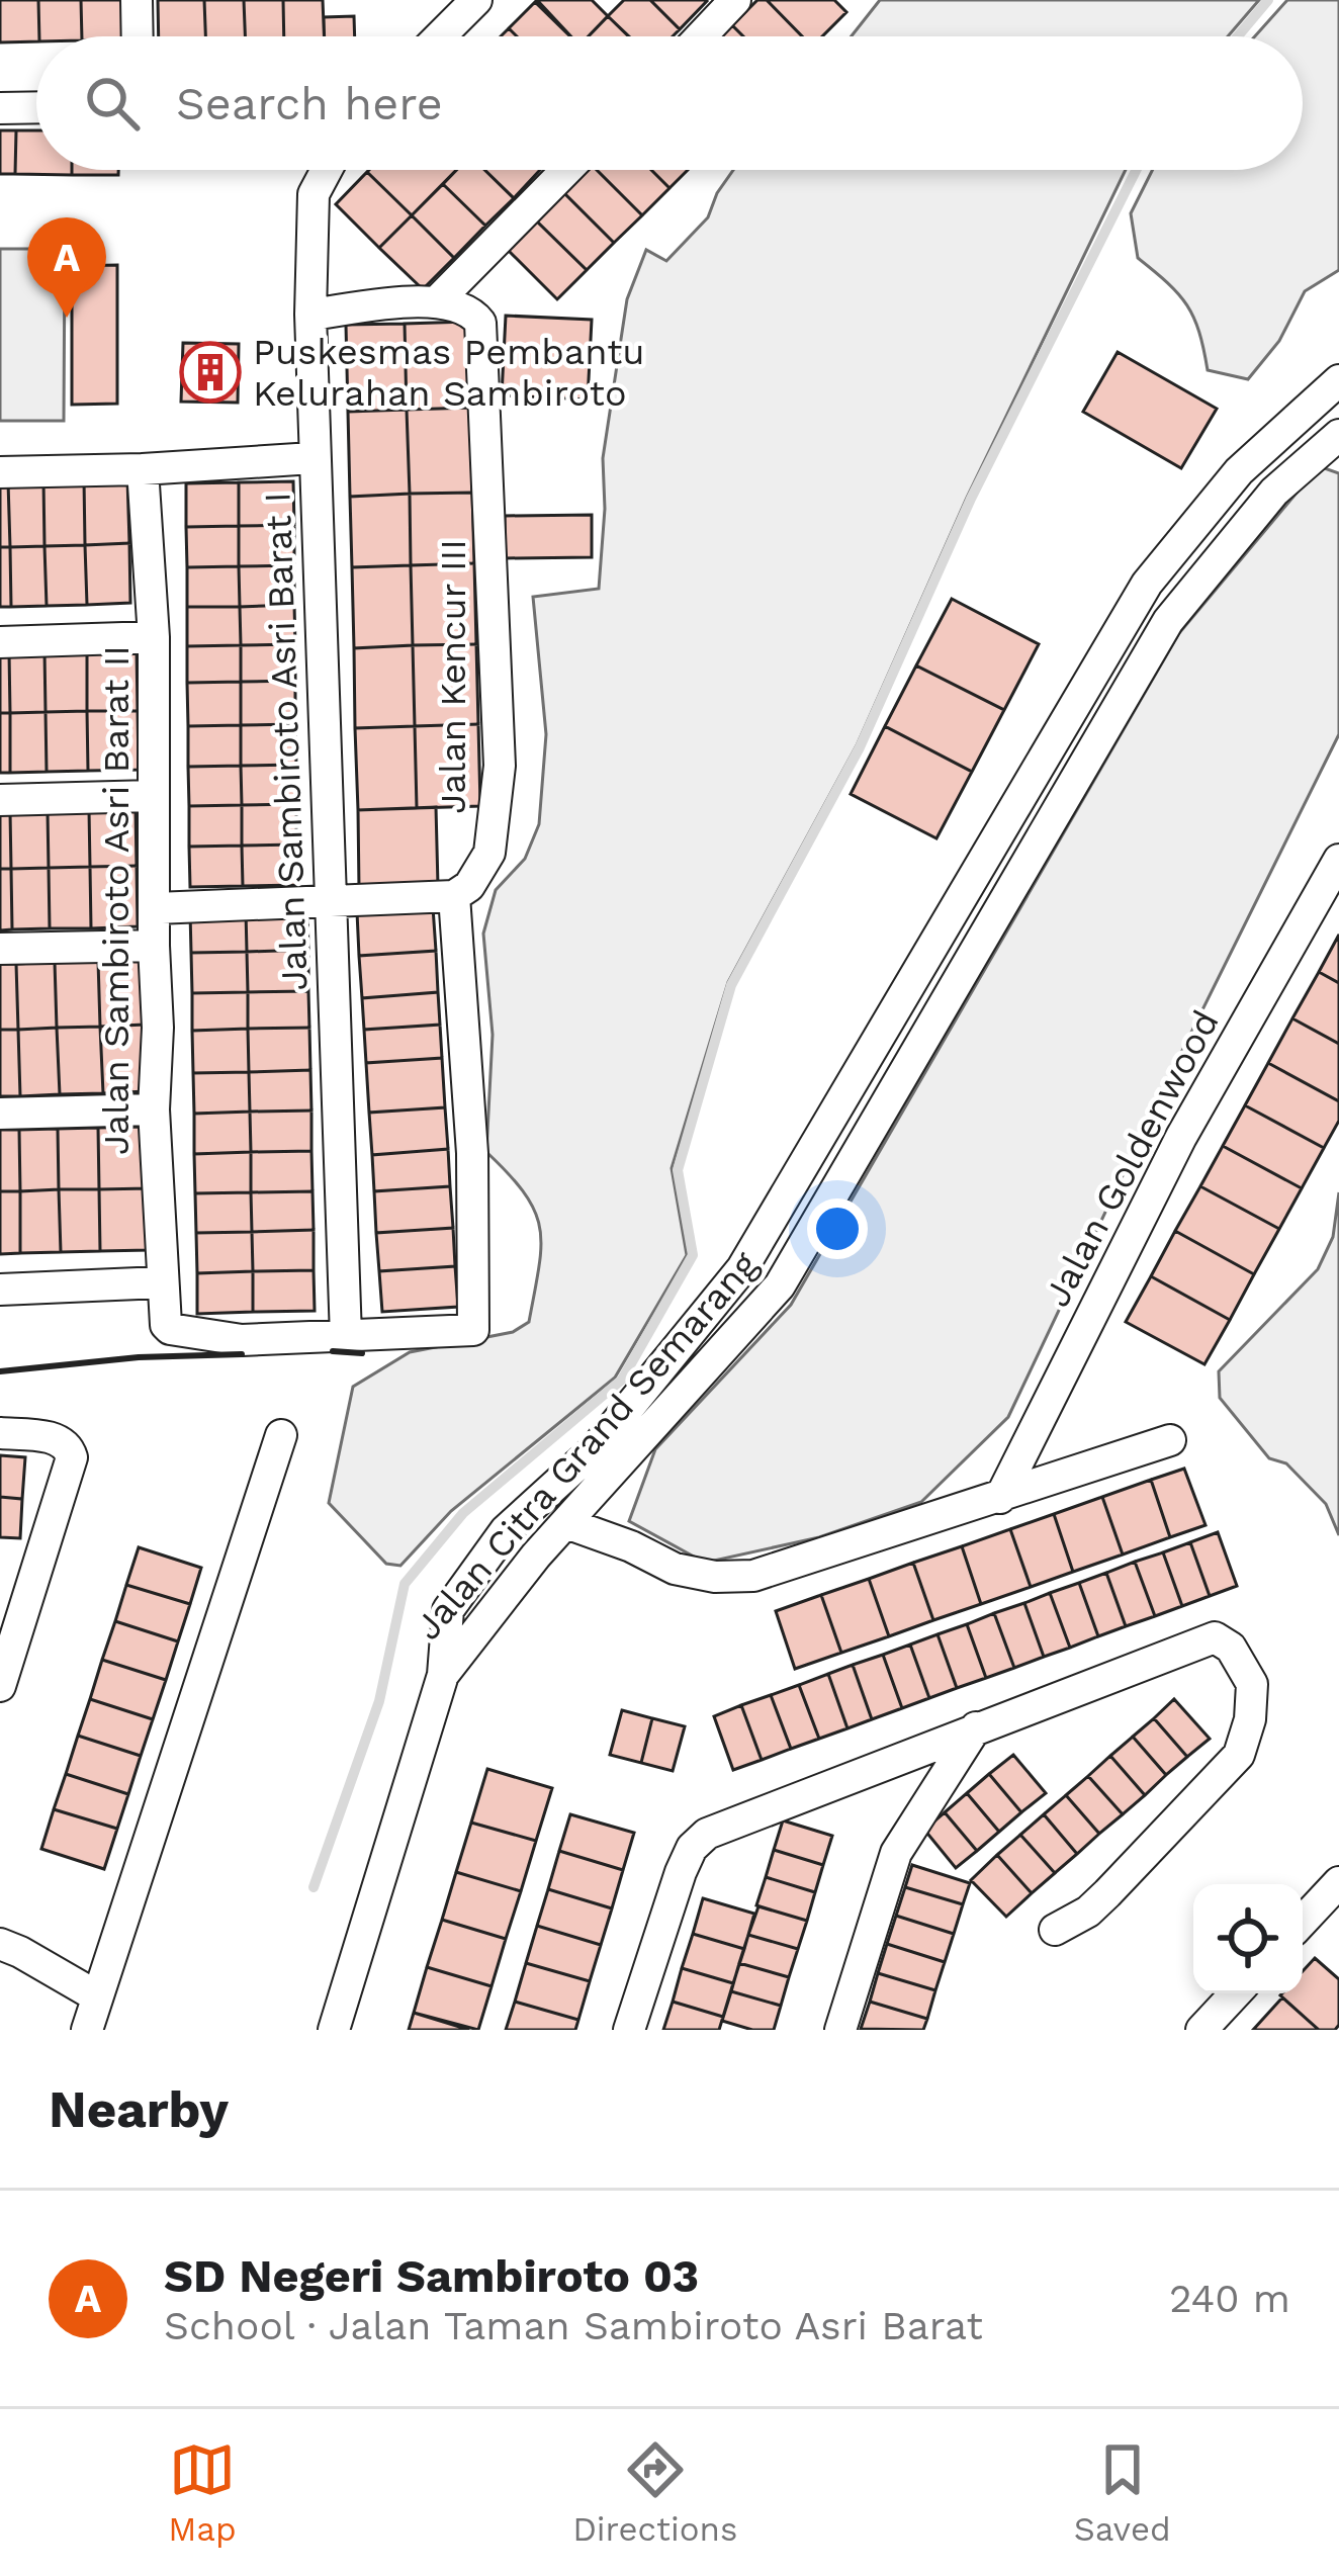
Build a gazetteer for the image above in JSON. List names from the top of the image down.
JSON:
{
  "streets": {
    "street": [
      "Jalan Kencur III",
      "Jalan Sambiroto Asri Barat I",
      "Jalan Sambiroto Asri Barat II",
      "Jalan Goldenwood",
      "Jalan Citra Grand Semarang"
    ]
  },
  "crossings": [
    ["Jalan Sambiroto Asri Barat I", "Jalan Sambiroto Asri Barat II"]
  ],
  "places": {
    "building": ["Puskesmas Pembantu Kelurahan Sambiroto"]
  },
  "page": {
    "search": "Search here",
    "pins": "A",
    "heading": "Nearby",
    "list": [
      {
        "mark": "A",
        "name": "SD Negeri Sambiroto 03",
        "note": "School · Jalan Taman Sambiroto Asri Barat",
        "value": "240 m"
      }
    ],
    "nav": ["Map", "Directions", "Saved"]
  }
}
